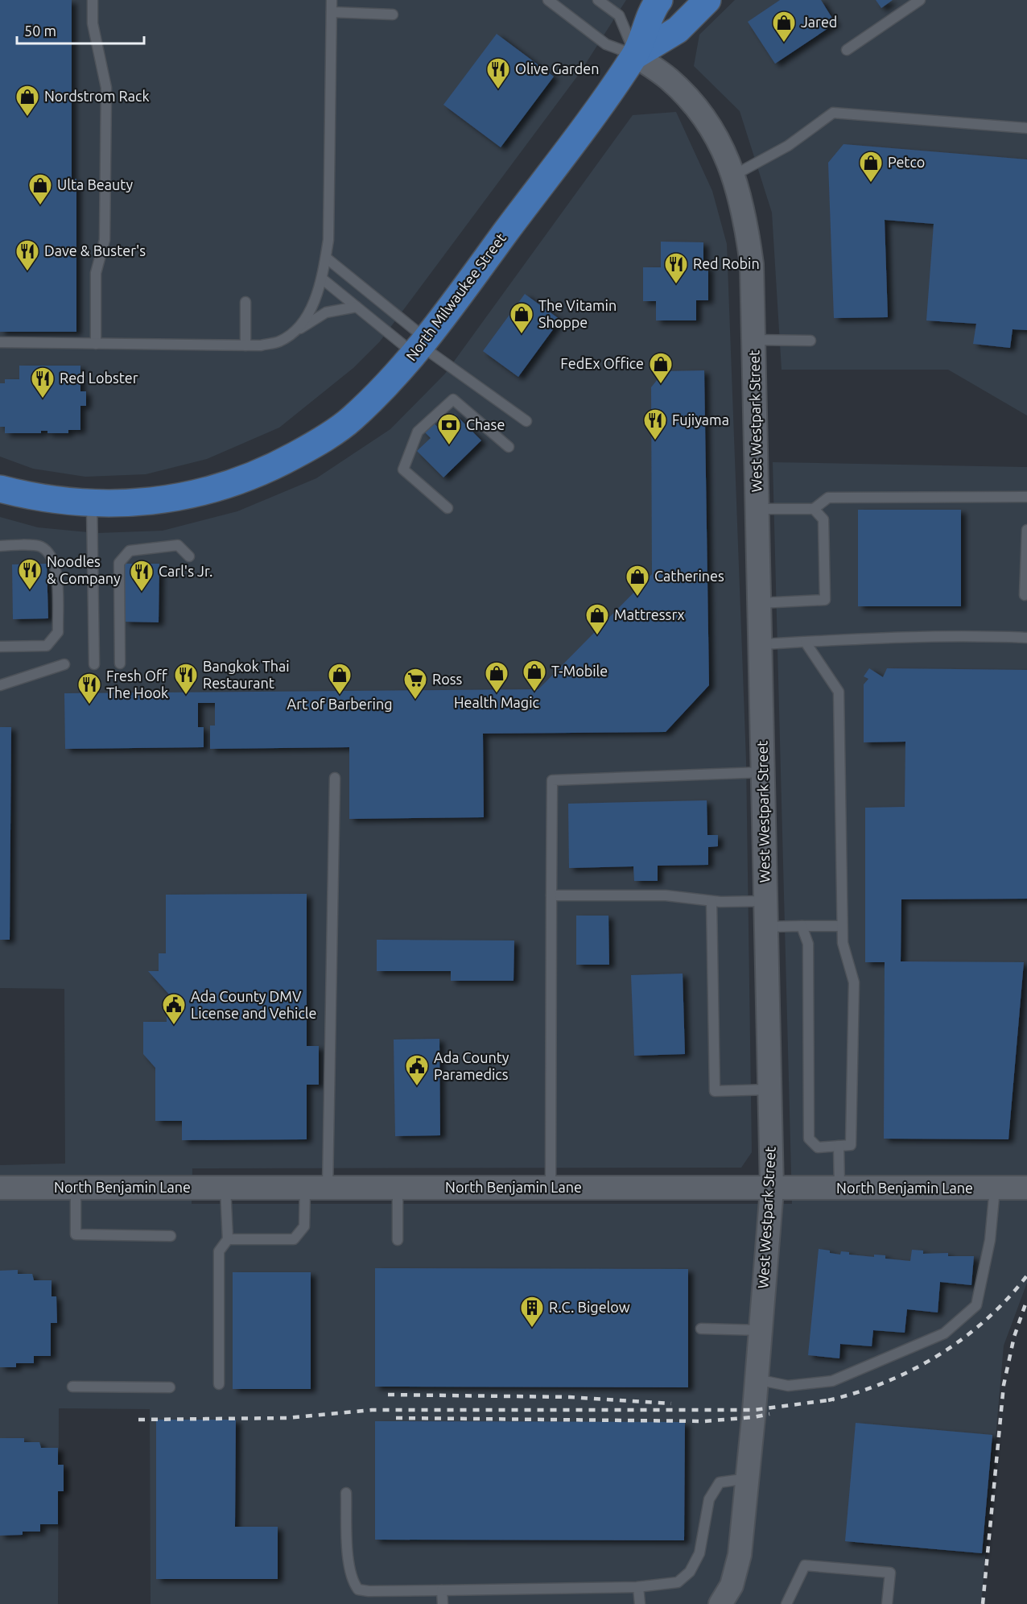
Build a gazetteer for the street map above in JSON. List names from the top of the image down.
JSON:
{
  "streets": {
    "main road": ["North Milwaukee Street"],
    "street": ["West Westpark Street", "North Benjamin Lane"]
  },
  "crossings": [
    ["North Milwaukee Street", "West Westpark Street"],
    ["West Westpark Street", "North Benjamin Lane"]
  ],
  "places": {
    "shop": [
      "Jared",
      "Nordstrom Rack",
      "Petco",
      "Ulta Beauty",
      "The Vitamin Shoppe",
      "FedEx Office",
      "Catherines",
      "Mattressrx",
      "T-Mobile",
      "Health Magic",
      "Art of Barbering"
    ],
    "restaurant": [
      "Olive Garden",
      "Dave & Buster's",
      "Red Robin",
      "Red Lobster",
      "Fujiyama",
      "Noodles & Company",
      "Carl's Jr.",
      "Bangkok Thai Restaurant",
      "Fresh Off The Hook"
    ],
    "bank": ["Chase"],
    "supermarket": ["Ross"],
    "public building": ["Ada County DMV License and Vehicle", "Ada County Paramedics"],
    "building": ["R.C. Bigelow"]
  },
  "scale_bar": "50 m"
}
